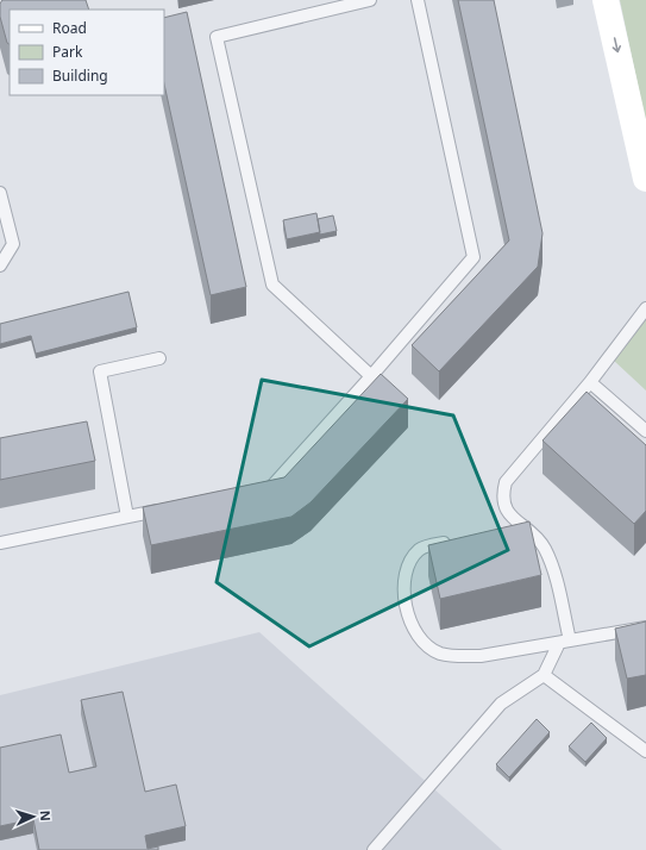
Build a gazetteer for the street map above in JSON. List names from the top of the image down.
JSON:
{
  "legend": ["Road", "Park", "Building"],
  "north": "right"
}
